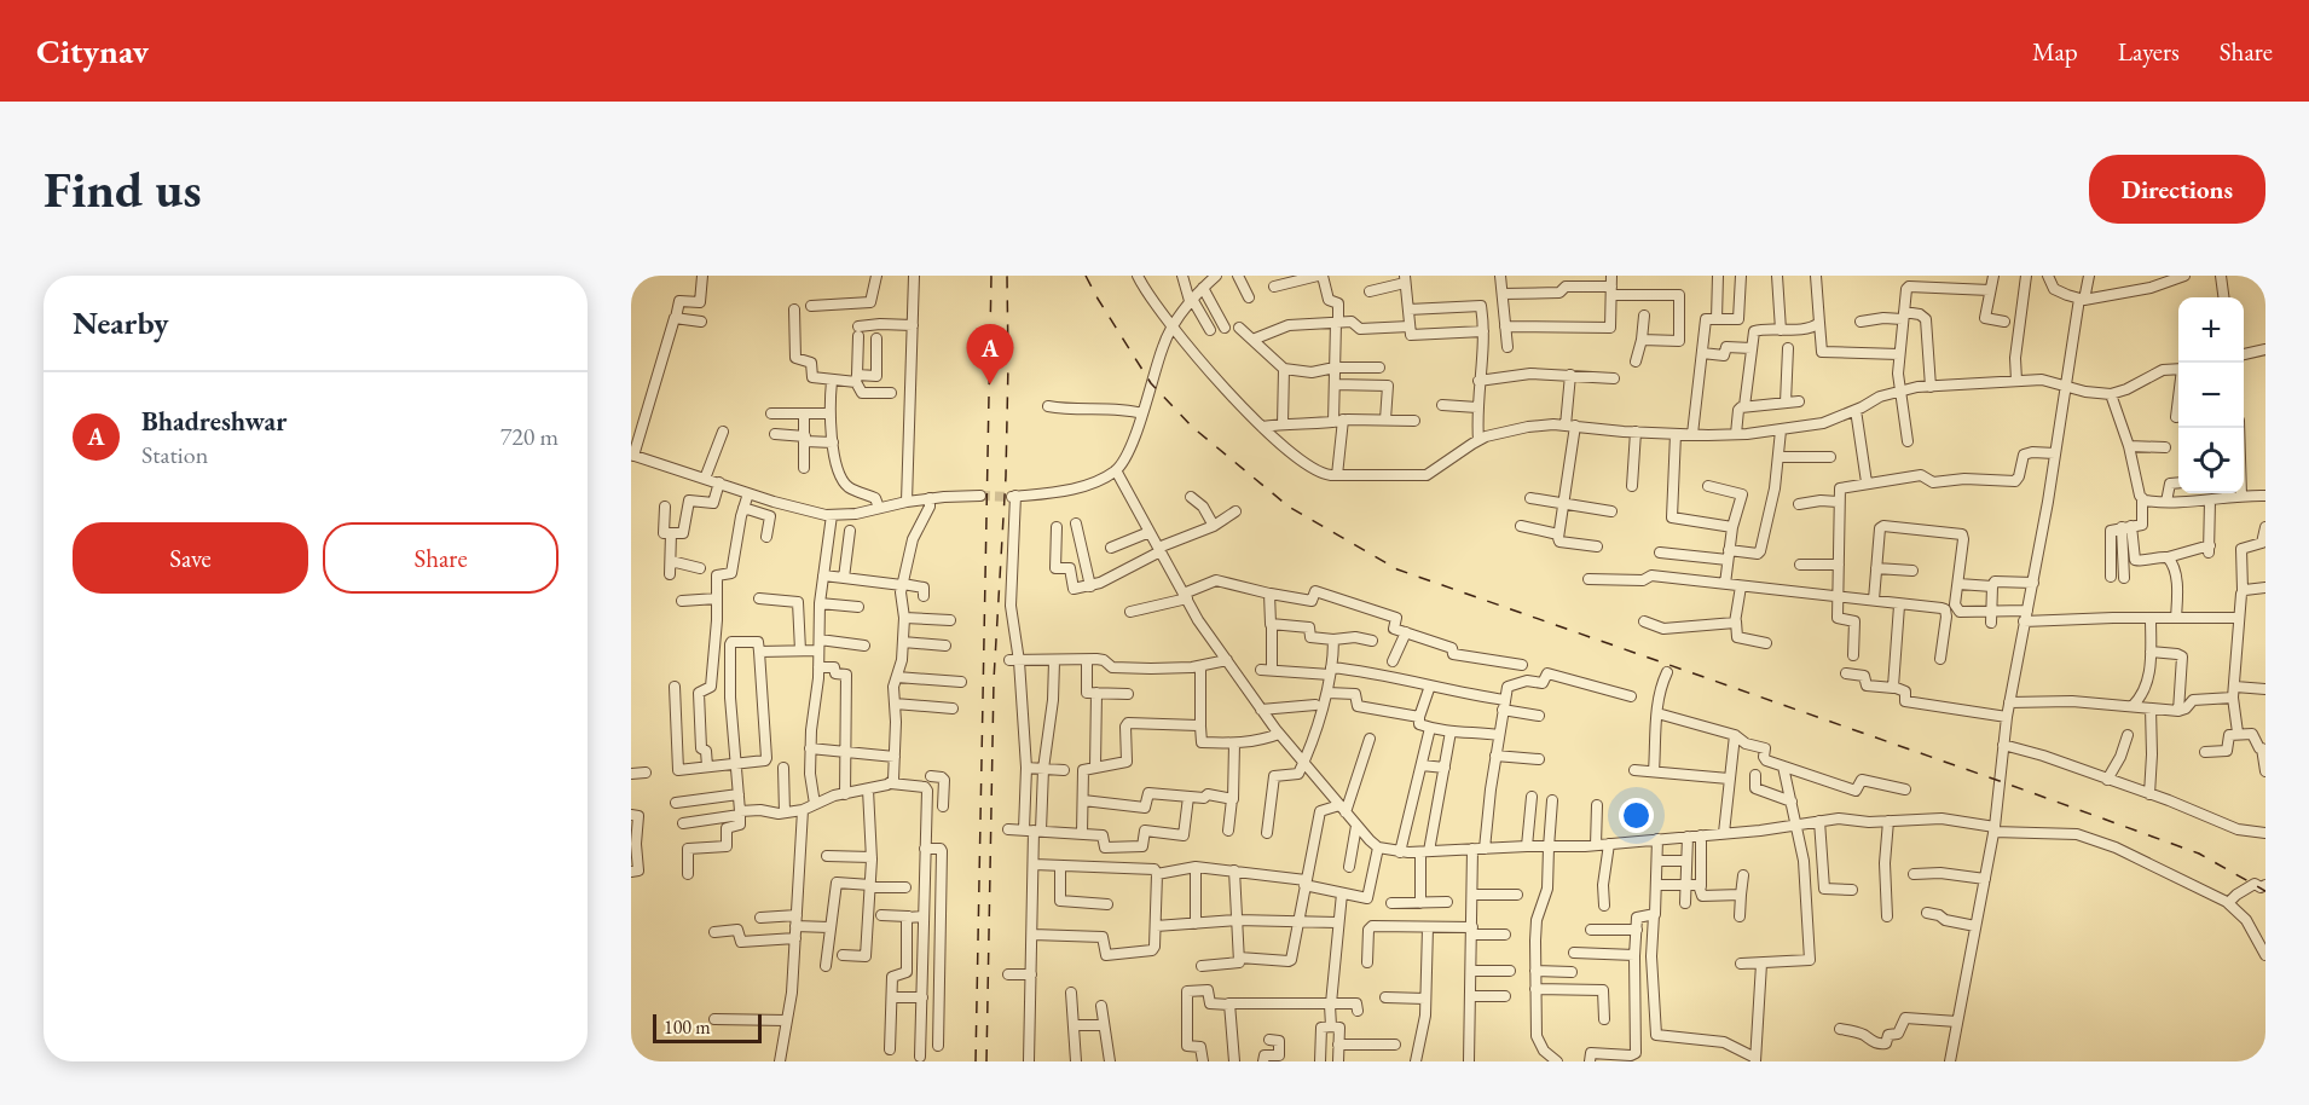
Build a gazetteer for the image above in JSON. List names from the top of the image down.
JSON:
{
  "scale_bar": "100 m",
  "page": {
    "header": "Citynav",
    "nav": ["Map", "Layers", "Share"],
    "buttons": [
      "Directions",
      ["Save", "Share"]
    ],
    "title": "Find us",
    "heading": "Nearby",
    "map_buttons": ["+", "−"],
    "pins": "A",
    "list": [
      {
        "mark": "A",
        "name": "Bhadreshwar",
        "note": "Station",
        "value": "720 m"
      }
    ],
    "scale": "100 m"
  }
}
